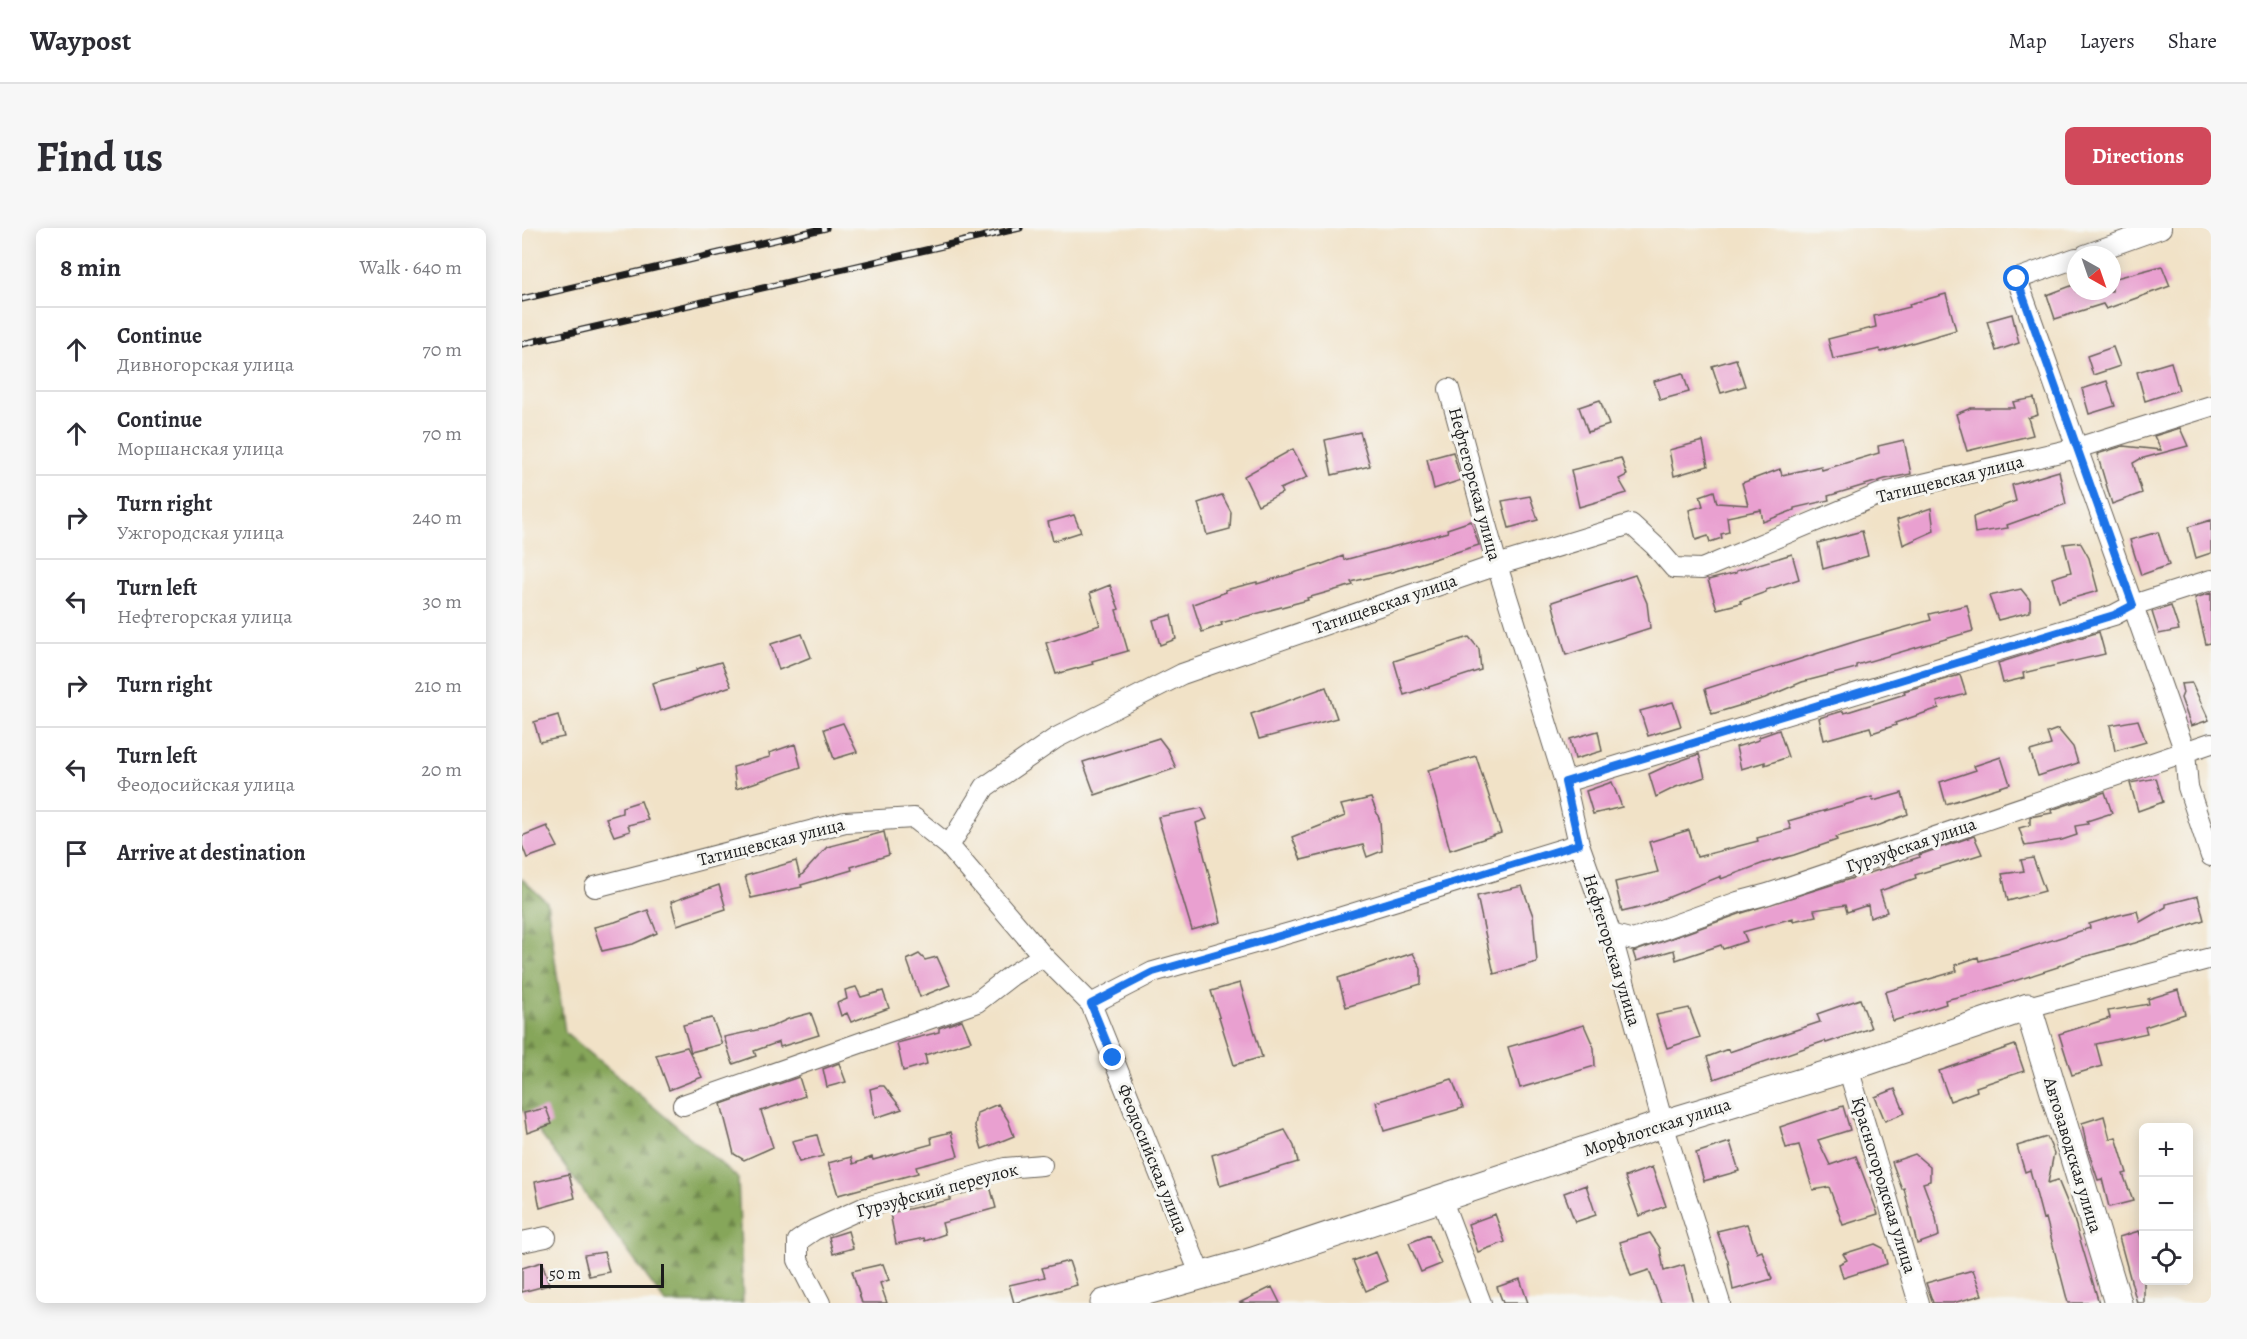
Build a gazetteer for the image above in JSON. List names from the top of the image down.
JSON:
{
  "streets": {
    "street": [
      "Татищевская улица",
      "Нефтегорская улица",
      "Гурзуфская улица",
      "Морфлотская улица",
      "Автозаводская улица",
      "Феодосийская улица",
      "Красногородская улица",
      "Гурзуфский переулок"
    ]
  },
  "crossings": [
    ["Татищевская улица", "Нефтегорская улица"],
    ["Татищевская улица", "Феодосийская улица"],
    ["Нефтегорская улица", "Гурзуфская улица"],
    ["Нефтегорская улица", "Морфлотская улица"],
    ["Морфлотская улица", "Автозаводская улица"],
    ["Морфлотская улица", "Феодосийская улица"],
    ["Морфлотская улица", "Красногородская улица"]
  ],
  "scale_bar": "50 m",
  "north": "bottom right",
  "page": {
    "header": "Waypost",
    "nav": ["Map", "Layers", "Share"],
    "buttons": "Directions",
    "title": "Find us",
    "heading": ["8 min", "Walk · 640 m"],
    "list": [
      ["Continue", "Дивногорская улица", "70 m"],
      ["Continue", "Моршанская улица", "70 m"],
      ["Turn right", "Ужгородская улица", "240 m"],
      ["Turn left", "Нефтегорская улица", "30 m"],
      ["Turn right", "210 m"],
      ["Turn left", "Феодосийская улица", "20 m"],
      "Arrive at destination"
    ],
    "map_buttons": ["+", "−"],
    "scale": "50 m"
  }
}
